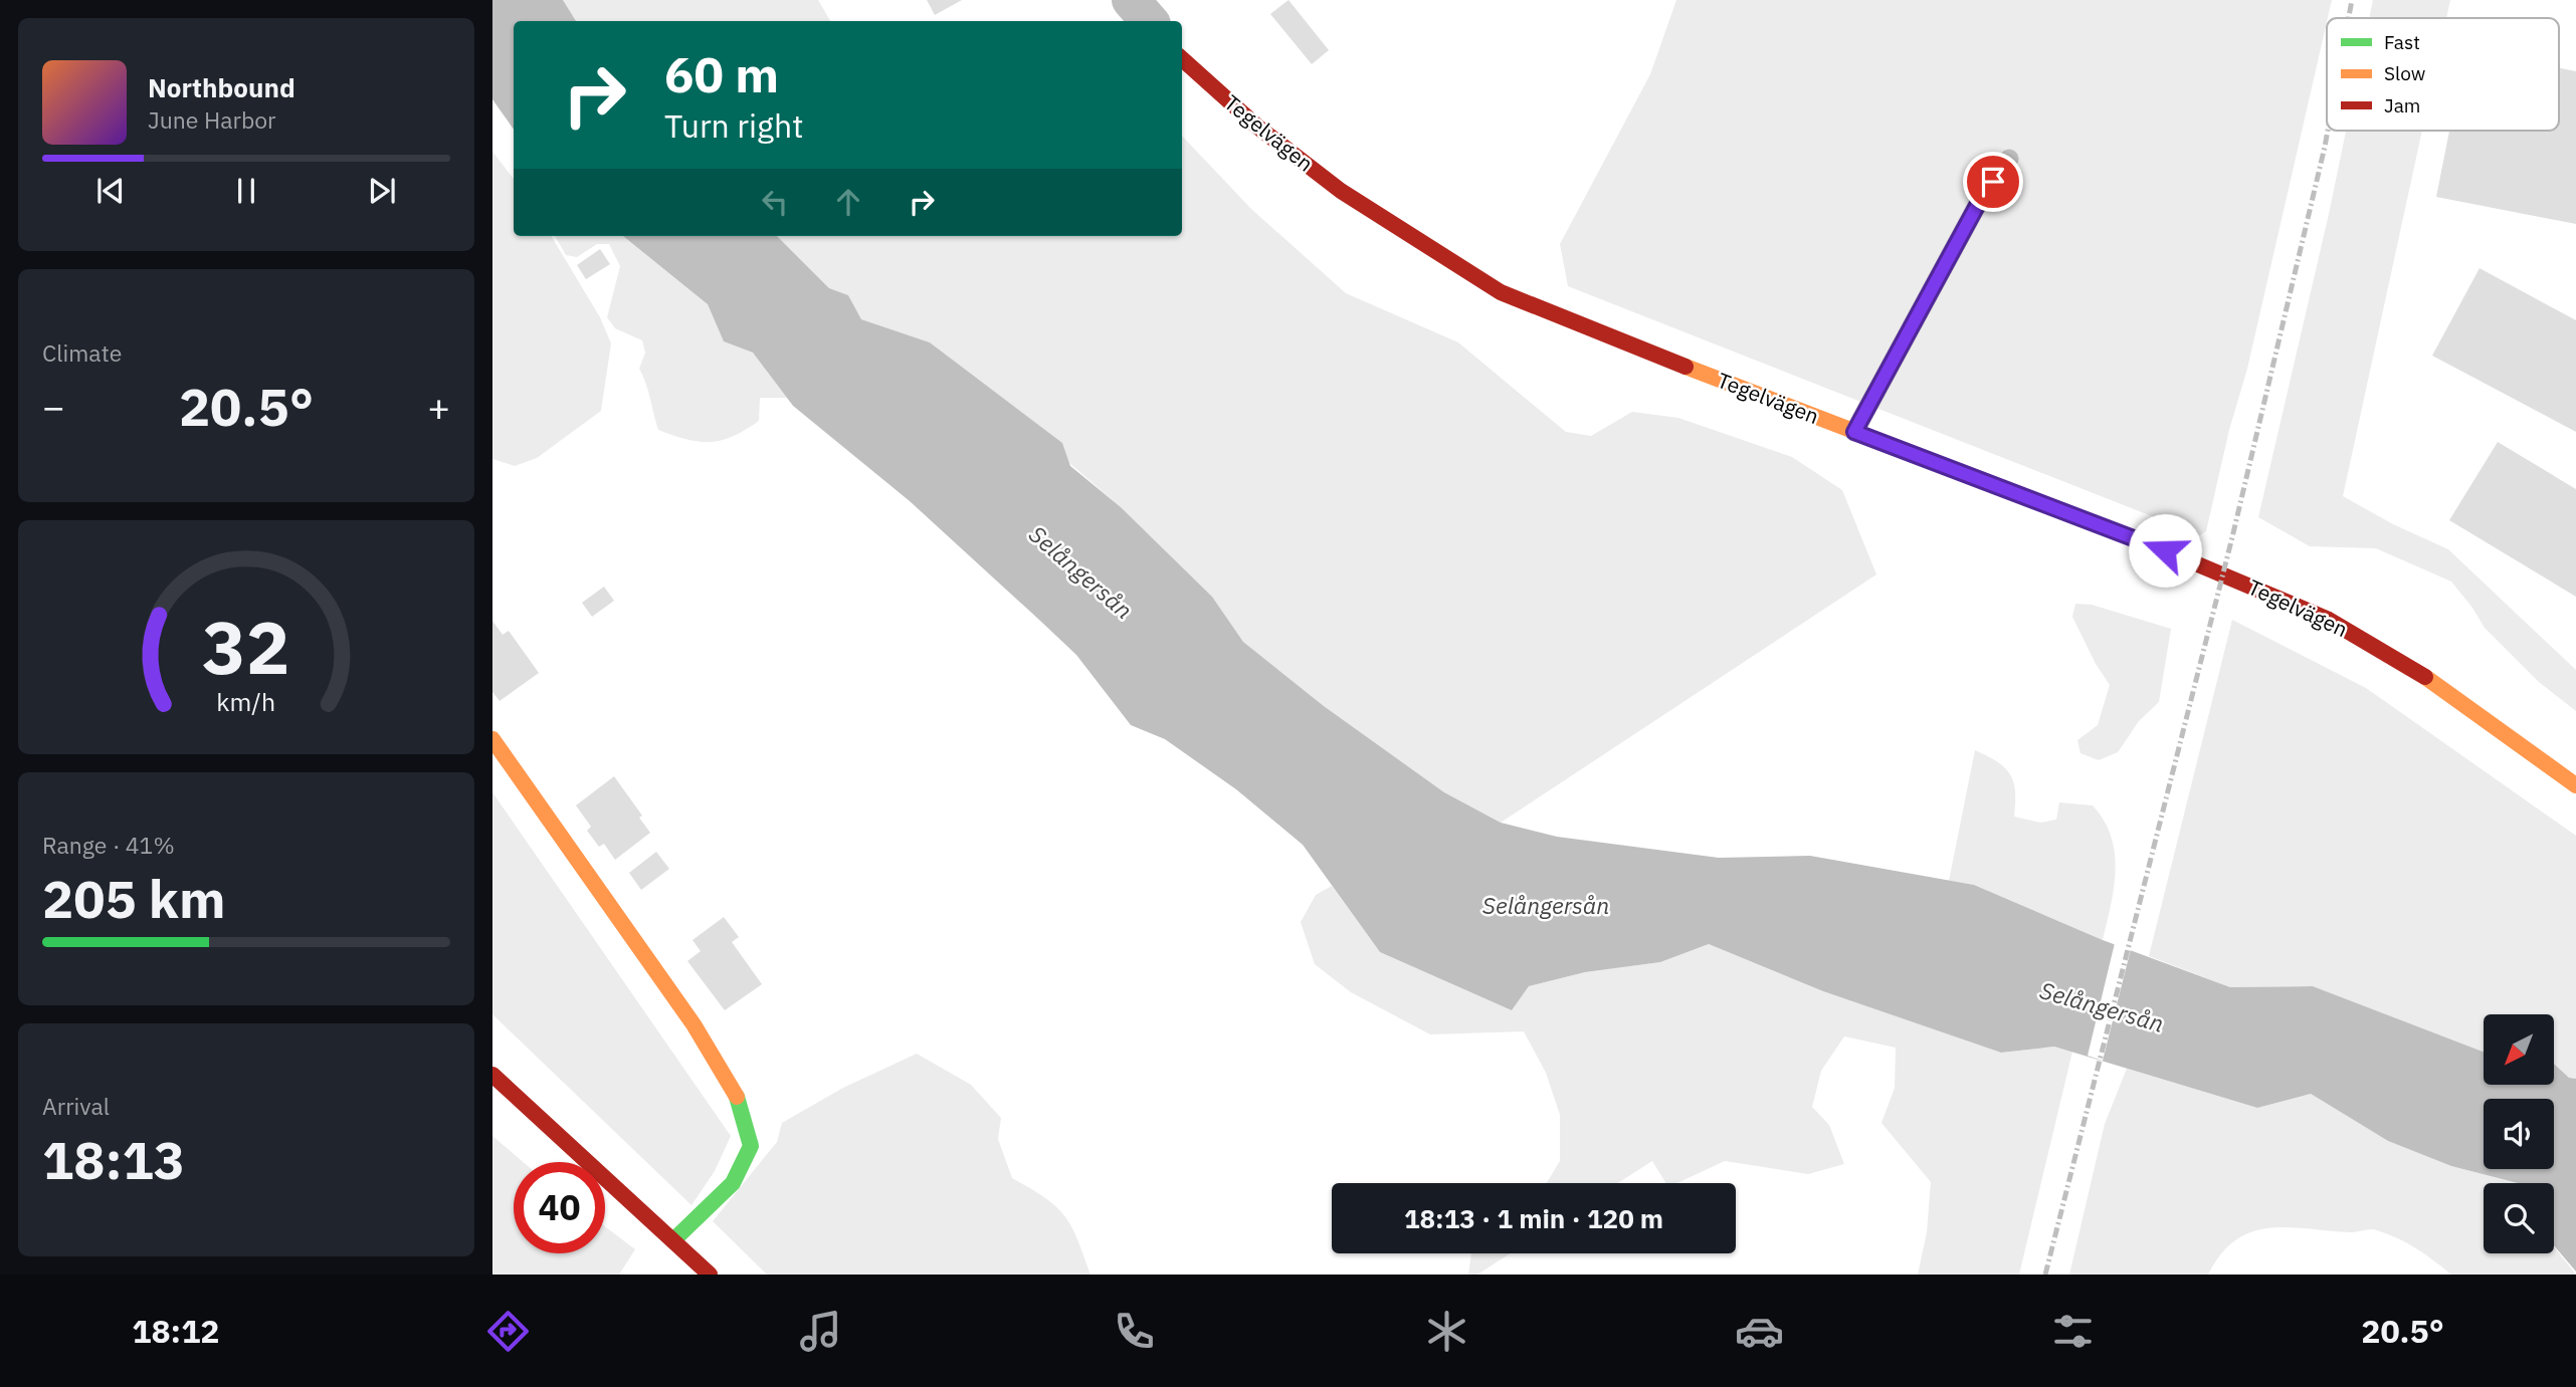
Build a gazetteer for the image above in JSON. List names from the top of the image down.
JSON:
{
  "streets": {
    "street": ["Tegelvägen"]
  },
  "water": ["Selångersån"],
  "legend": ["Fast", "Slow", "Jam"],
  "north": "bottom left",
  "page": {
    "turn": ["60 m", "Turn right"],
    "song": ["Northbound", "June Harbor"],
    "tile": [
      "Climate",
      ["Range · 41%", "205 km"],
      ["Arrival", "18:13"]
    ],
    "heat": ["−", "20.5°", "+"],
    "limit": "40",
    "trip": "18:13 · 1 min · 120 m",
    "tabs": ["18:12", "20.5°"],
    "gauge": ["32", "km/h"]
  }
}
